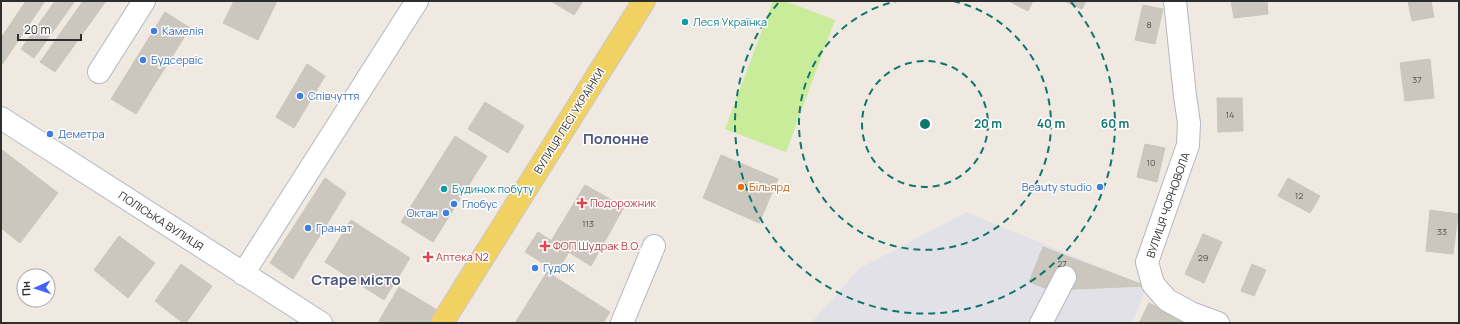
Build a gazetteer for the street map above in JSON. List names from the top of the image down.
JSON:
{
  "streets": {
    "main road": ["ВУЛИЦЯ ЛЕСІ УКРАЇНКИ"],
    "street": ["ВУЛИЦЯ ЧОРНОВОЛА", "ПОЛІСЬКА ВУЛИЦЯ"]
  },
  "districts": ["Полонне", "Старе місто"],
  "places": {
    "other": [
      "Леся Українка",
      "Камелія",
      "Будсервіс",
      "Співчуття",
      "Деметра",
      "Більярд",
      "Beauty studio",
      "Будинок побуту",
      "Глобус",
      "Октан",
      "Гранат",
      "ГудОК"
    ],
    "health": ["Подорожник", "ФОП Шудрак В.О.", "Аптека N2"]
  },
  "house_numbers": [
    "8",
    "37",
    "14",
    "10",
    "12",
    "113",
    "33",
    "29",
    "27"
  ],
  "scale_bar": "20 m",
  "north": "left",
  "rings": ["20 m", "40 m", "60 m"]
}
